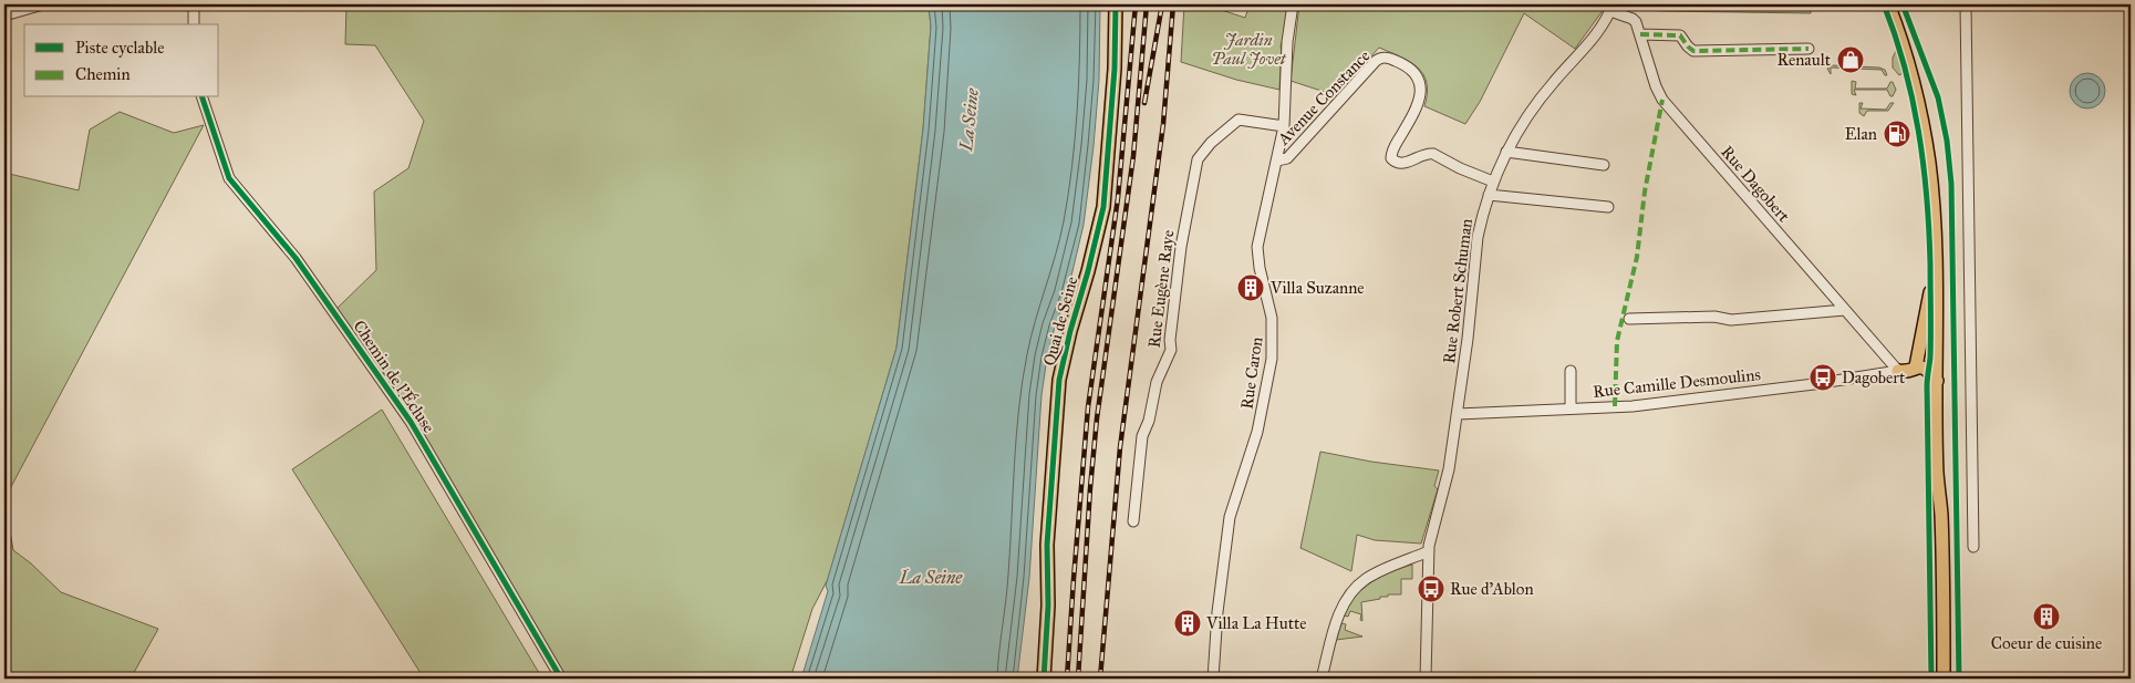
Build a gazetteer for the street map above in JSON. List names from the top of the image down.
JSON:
{
  "streets": {
    "main road": ["Quai de Seine"],
    "street": [
      "Avenue Constance",
      "Rue Dagobert",
      "Rue Eugène Raye",
      "Rue Robert Schuman",
      "Rue Caron",
      "Chemin de l'Écluse",
      "Rue Camille Desmoulins"
    ]
  },
  "crossings": [
    ["Avenue Constance", "Rue Robert Schuman"],
    ["Avenue Constance", "Rue Caron"],
    ["Rue Dagobert", "Rue Robert Schuman"],
    ["Rue Dagobert", "Rue Camille Desmoulins"],
    ["Rue Eugène Raye", "Rue Caron"],
    ["Rue Robert Schuman", "Rue Camille Desmoulins"]
  ],
  "water": ["La Seine"],
  "parks": ["Jardin Paul Jovet"],
  "places": {
    "shop": ["Renault"],
    "fuel station": ["Elan"],
    "building": ["Villa Suzanne", "Coeur de cuisine", "Villa La Hutte"],
    "bus stop": ["Dagobert", "Rue d'Ablon"]
  },
  "legend": ["Piste cyclable", "Chemin"]
}
